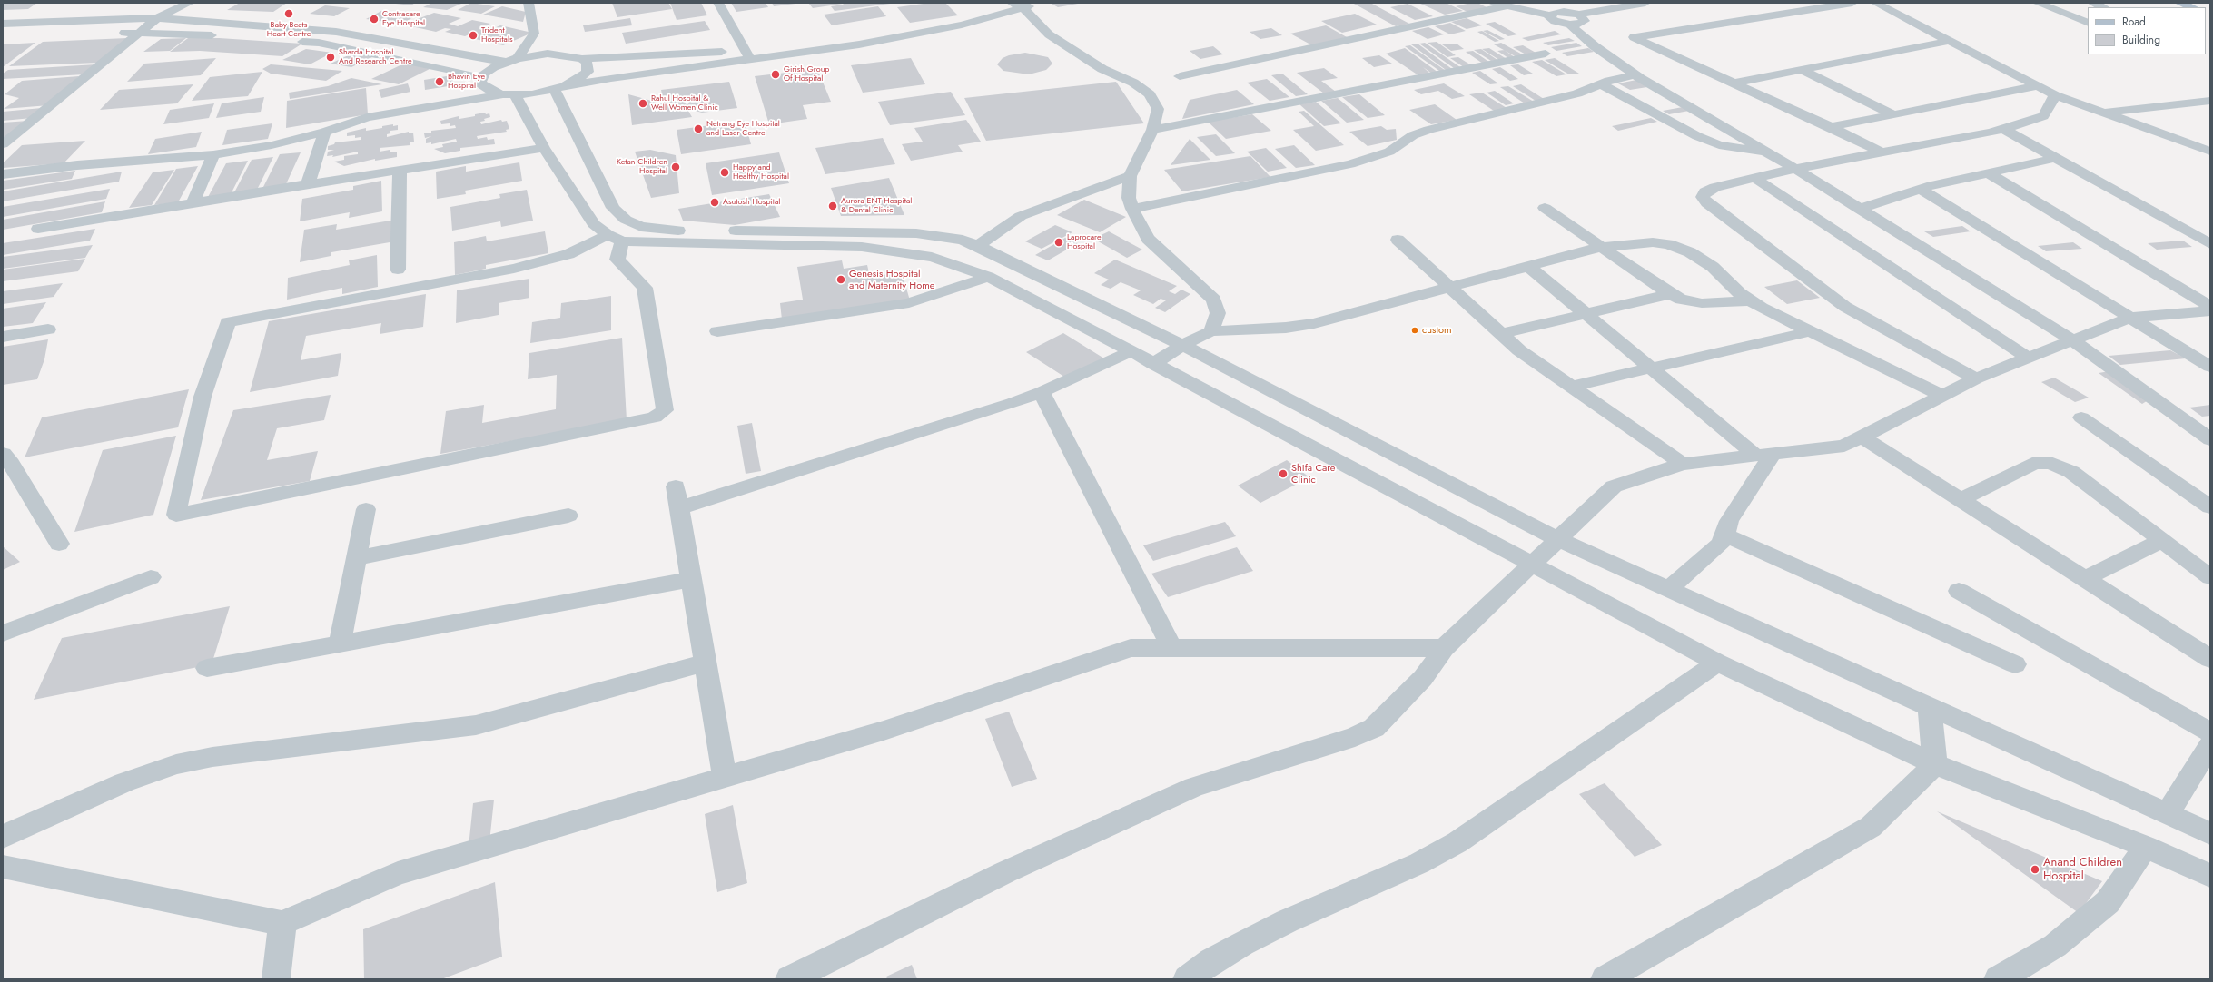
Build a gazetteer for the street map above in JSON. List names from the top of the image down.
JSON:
{
  "places": [
    "Baby Beats Heart Centre",
    "Contracare Eye Hospital",
    "Trident Hospitals",
    "Sharda Hospital And Research Centre",
    "Girish Group Of Hospital",
    "Bhavin Eye Hospital",
    "Rahul Hospital & Well Women Clinic",
    "Netrang Eye Hospital and Laser Centre",
    "Ketan Children Hospital",
    "Happy and Healthy Hospital",
    "Asutosh Hospital",
    "Aurora ENT Hospital & Dental Clinic",
    "Laprocare Hospital",
    "Genesis Hospital and Maternity Home",
    "custom",
    "Shifa Care Clinic",
    "Anand Children Hospital"
  ],
  "legend": ["Road", "Building"]
}
